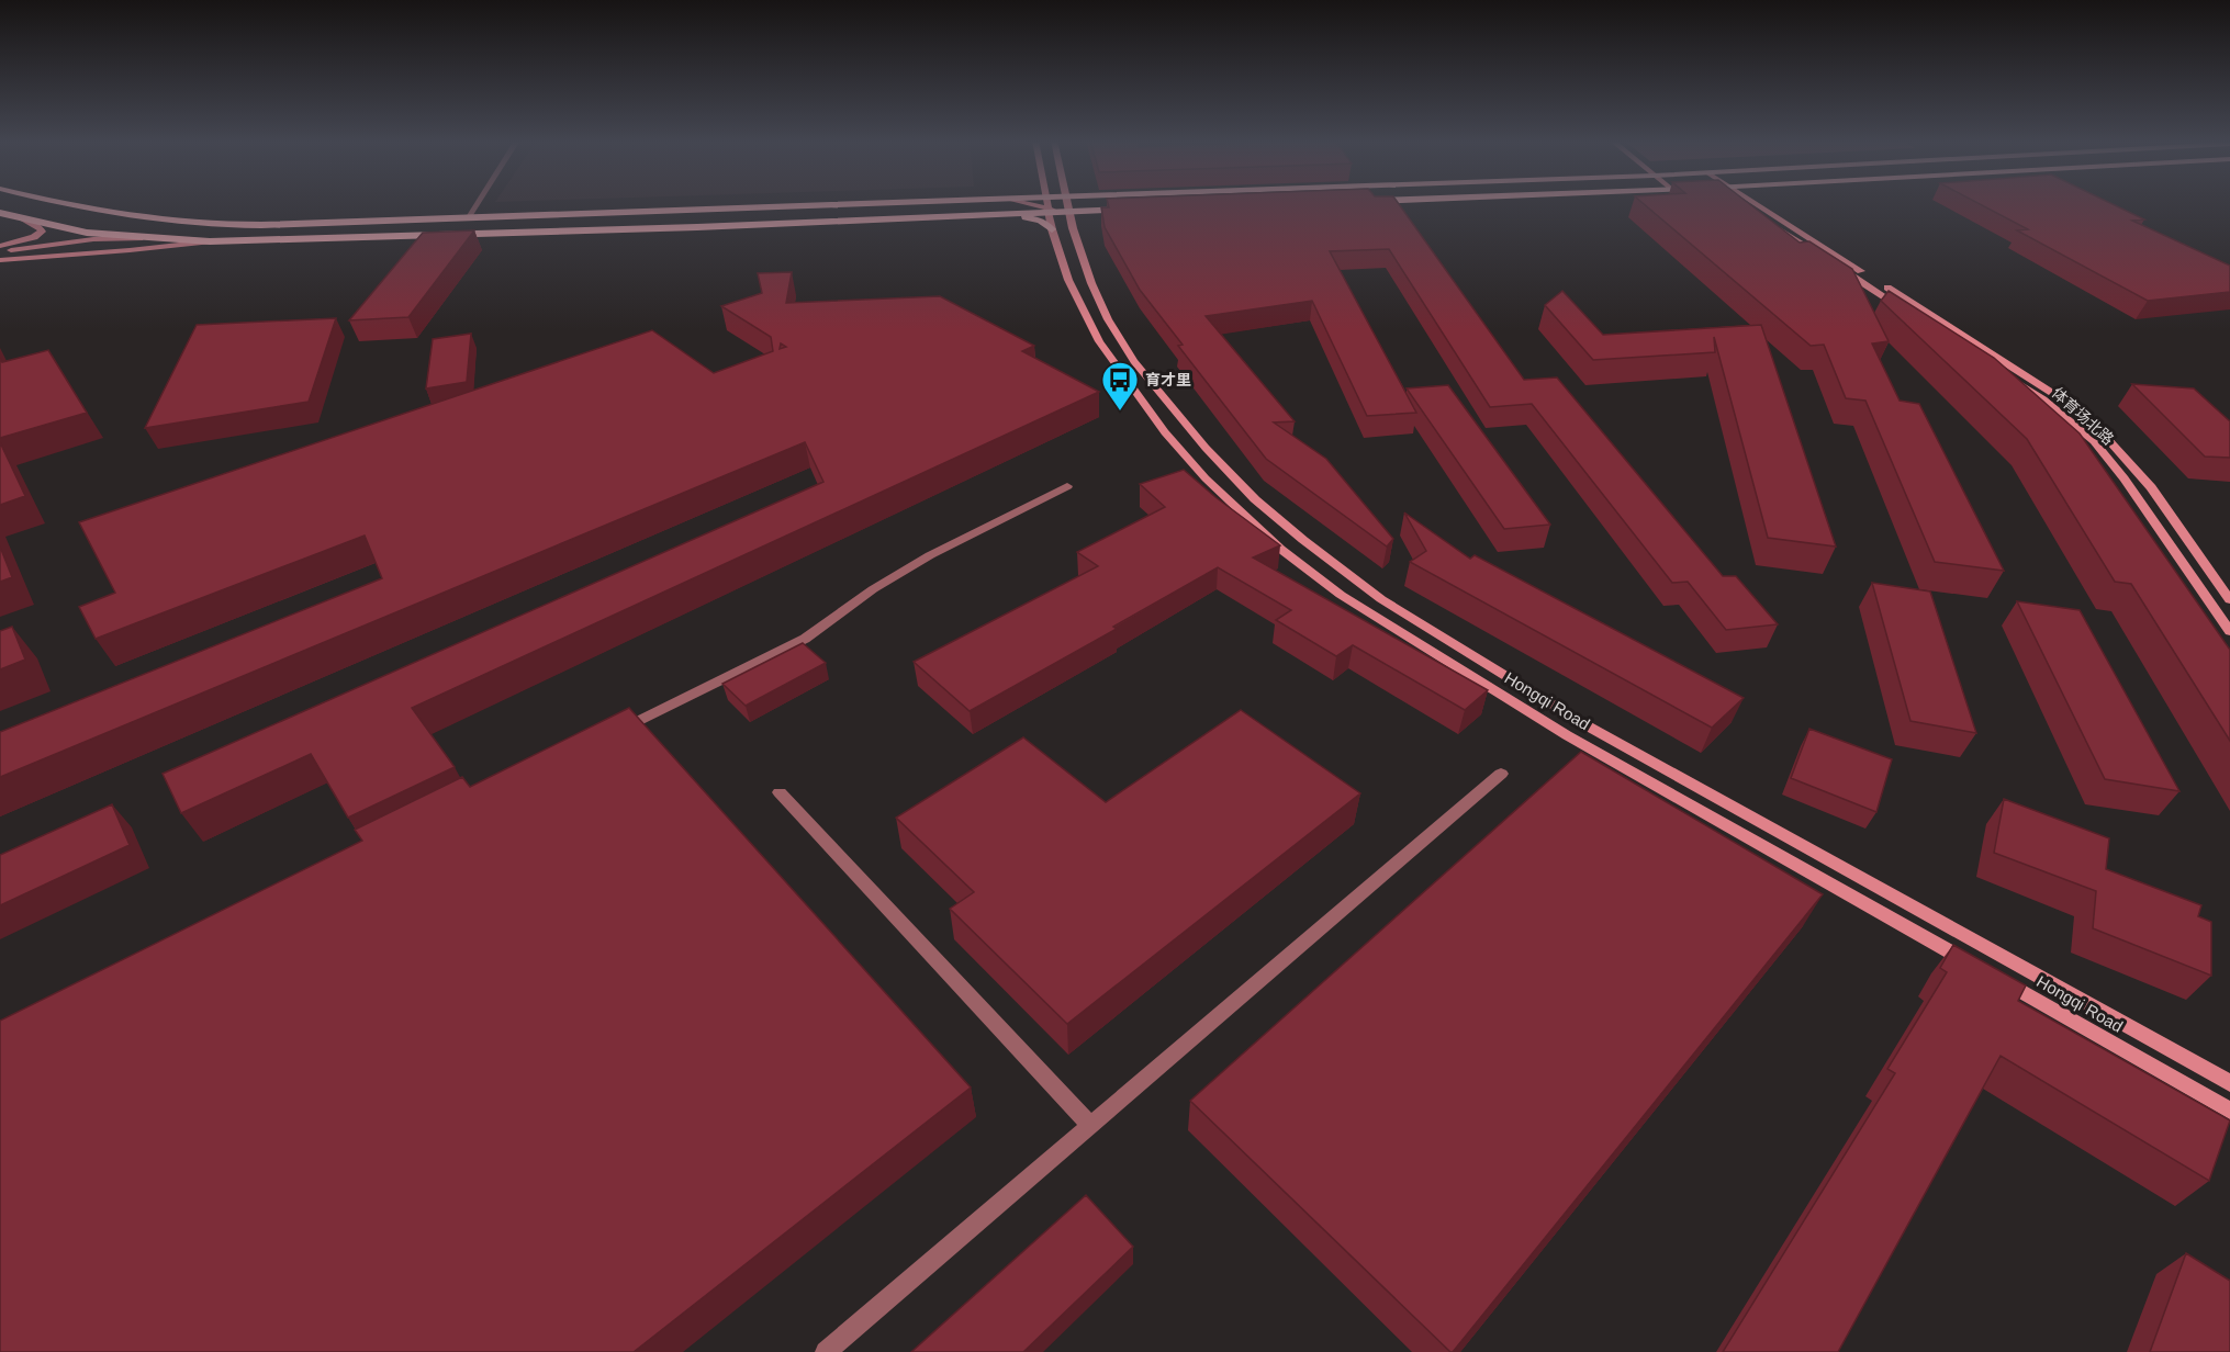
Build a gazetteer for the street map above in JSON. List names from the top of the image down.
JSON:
{
  "streets": {
    "main road": ["体育场北路", "Hongqi Road"]
  },
  "places": {
    "bus stop": ["育才里"]
  }
}
